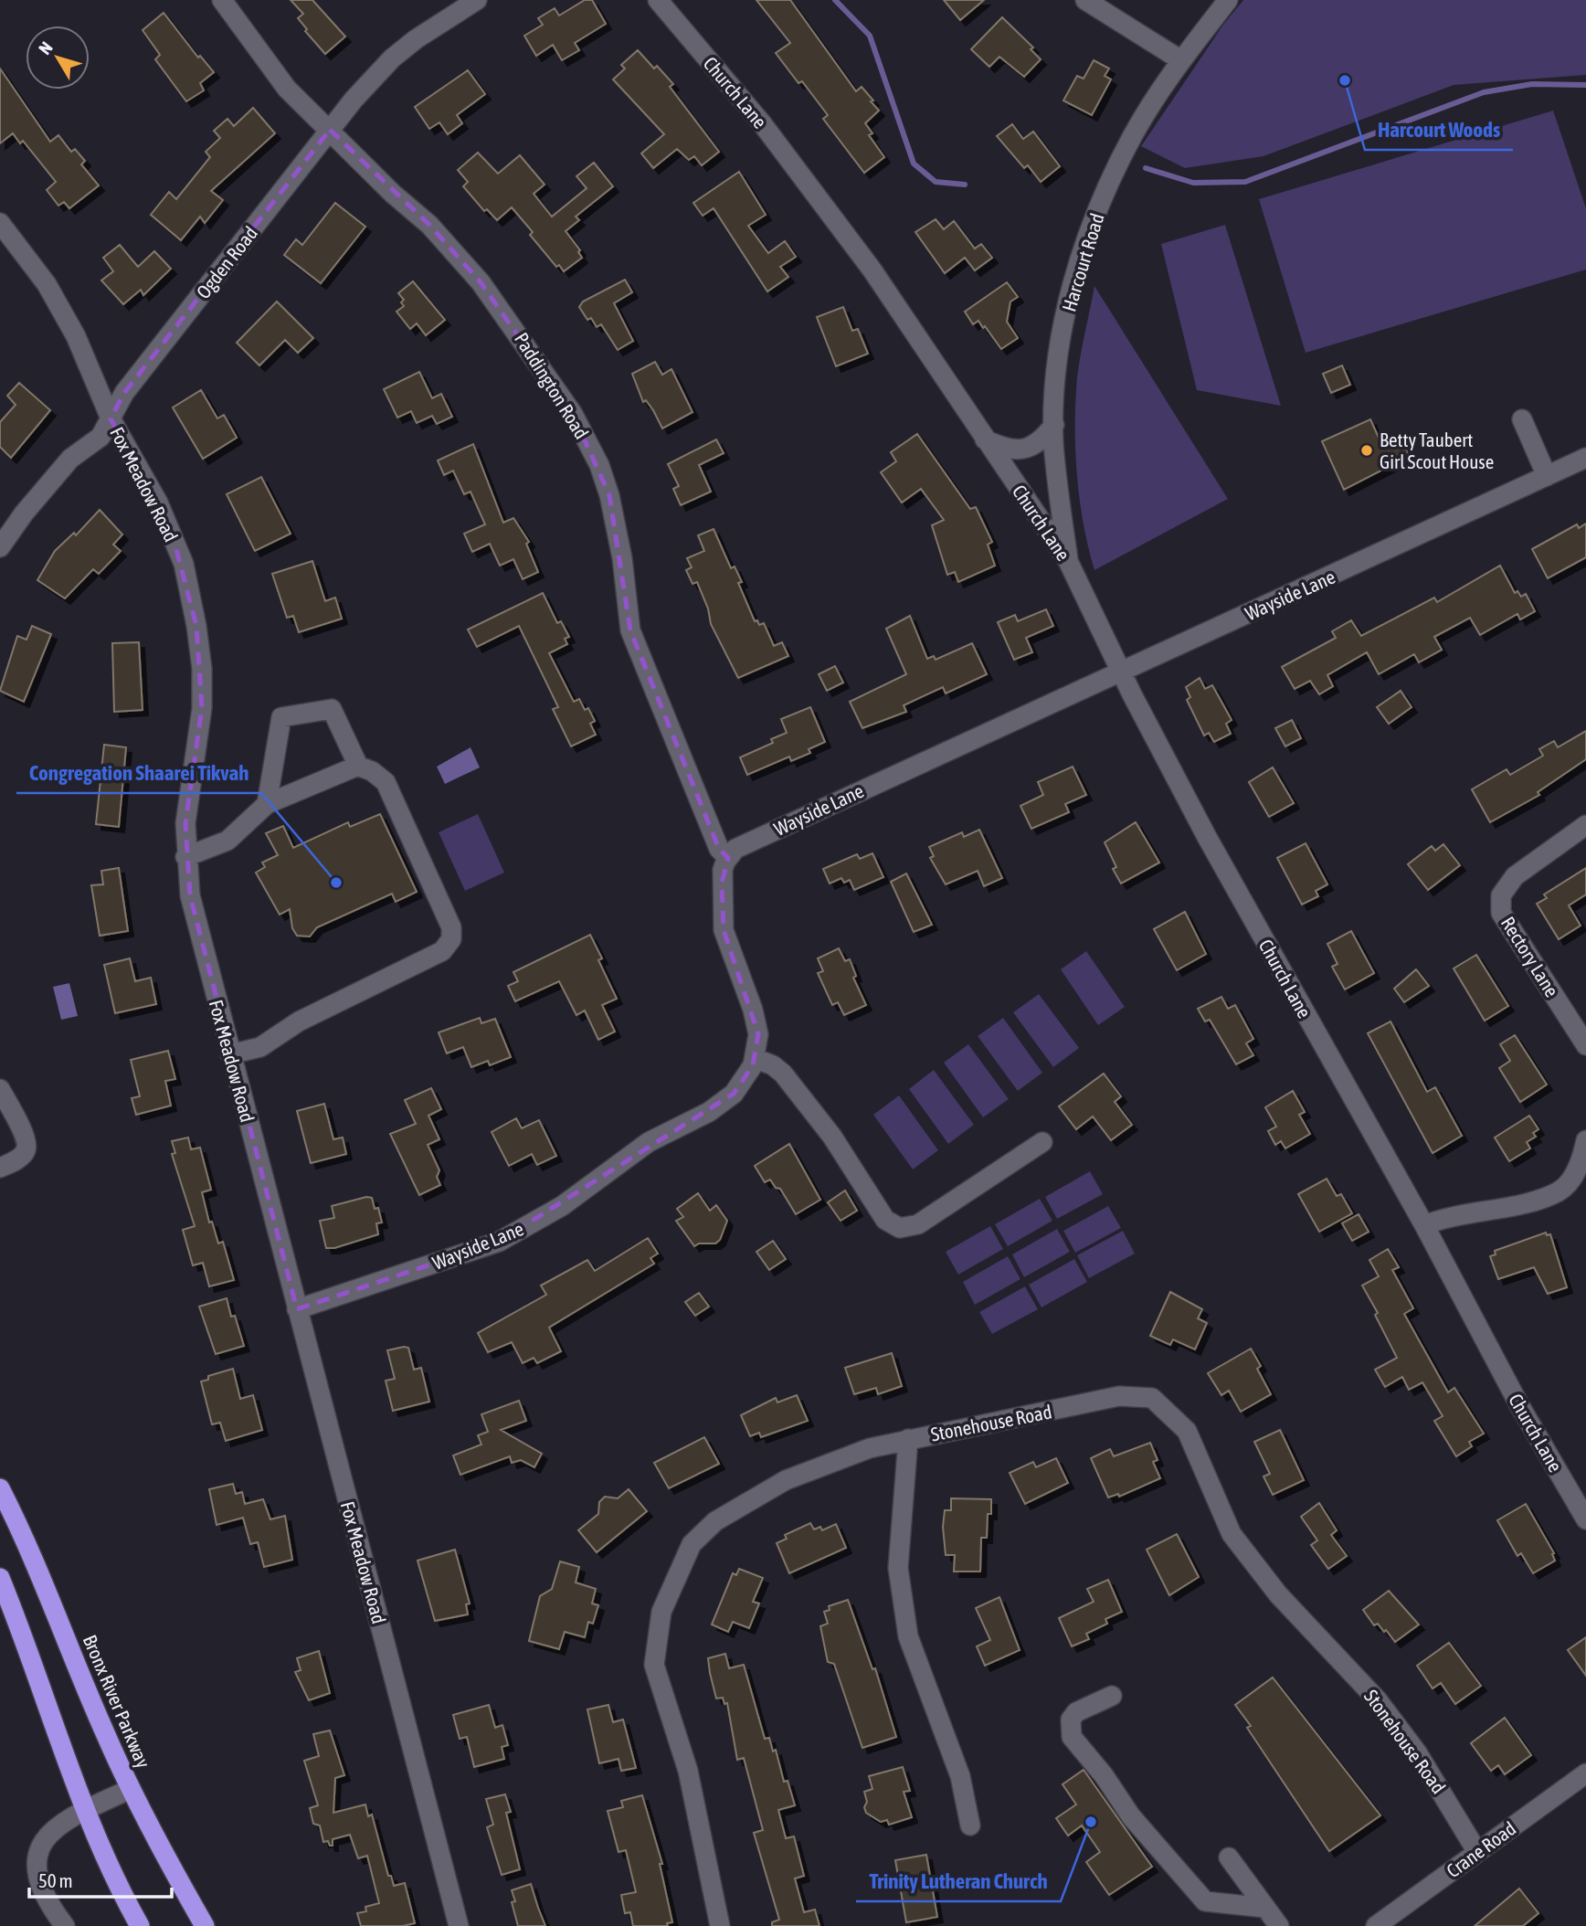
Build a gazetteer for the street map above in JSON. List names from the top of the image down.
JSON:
{
  "streets": {
    "highway": ["Bronx River Parkway"],
    "street": [
      "Church Lane",
      "Ogden Road",
      "Harcourt Road",
      "Paddington Road",
      "Fox Meadow Road",
      "Wayside Lane",
      "Rectory Lane",
      "Stonehouse Road",
      "Crane Road"
    ]
  },
  "crossings": [
    ["Church Lane", "Harcourt Road"],
    ["Church Lane", "Wayside Lane"],
    ["Ogden Road", "Paddington Road"],
    ["Ogden Road", "Fox Meadow Road"],
    ["Paddington Road", "Wayside Lane"],
    ["Fox Meadow Road", "Wayside Lane"],
    ["Stonehouse Road", "Crane Road"]
  ],
  "places": [
    "Harcourt Woods",
    "Betty Taubert Girl Scout House",
    "Congregation Shaarei Tikvah",
    "Trinity Lutheran Church"
  ],
  "scale_bar": "50 m",
  "north": "top left"
}
